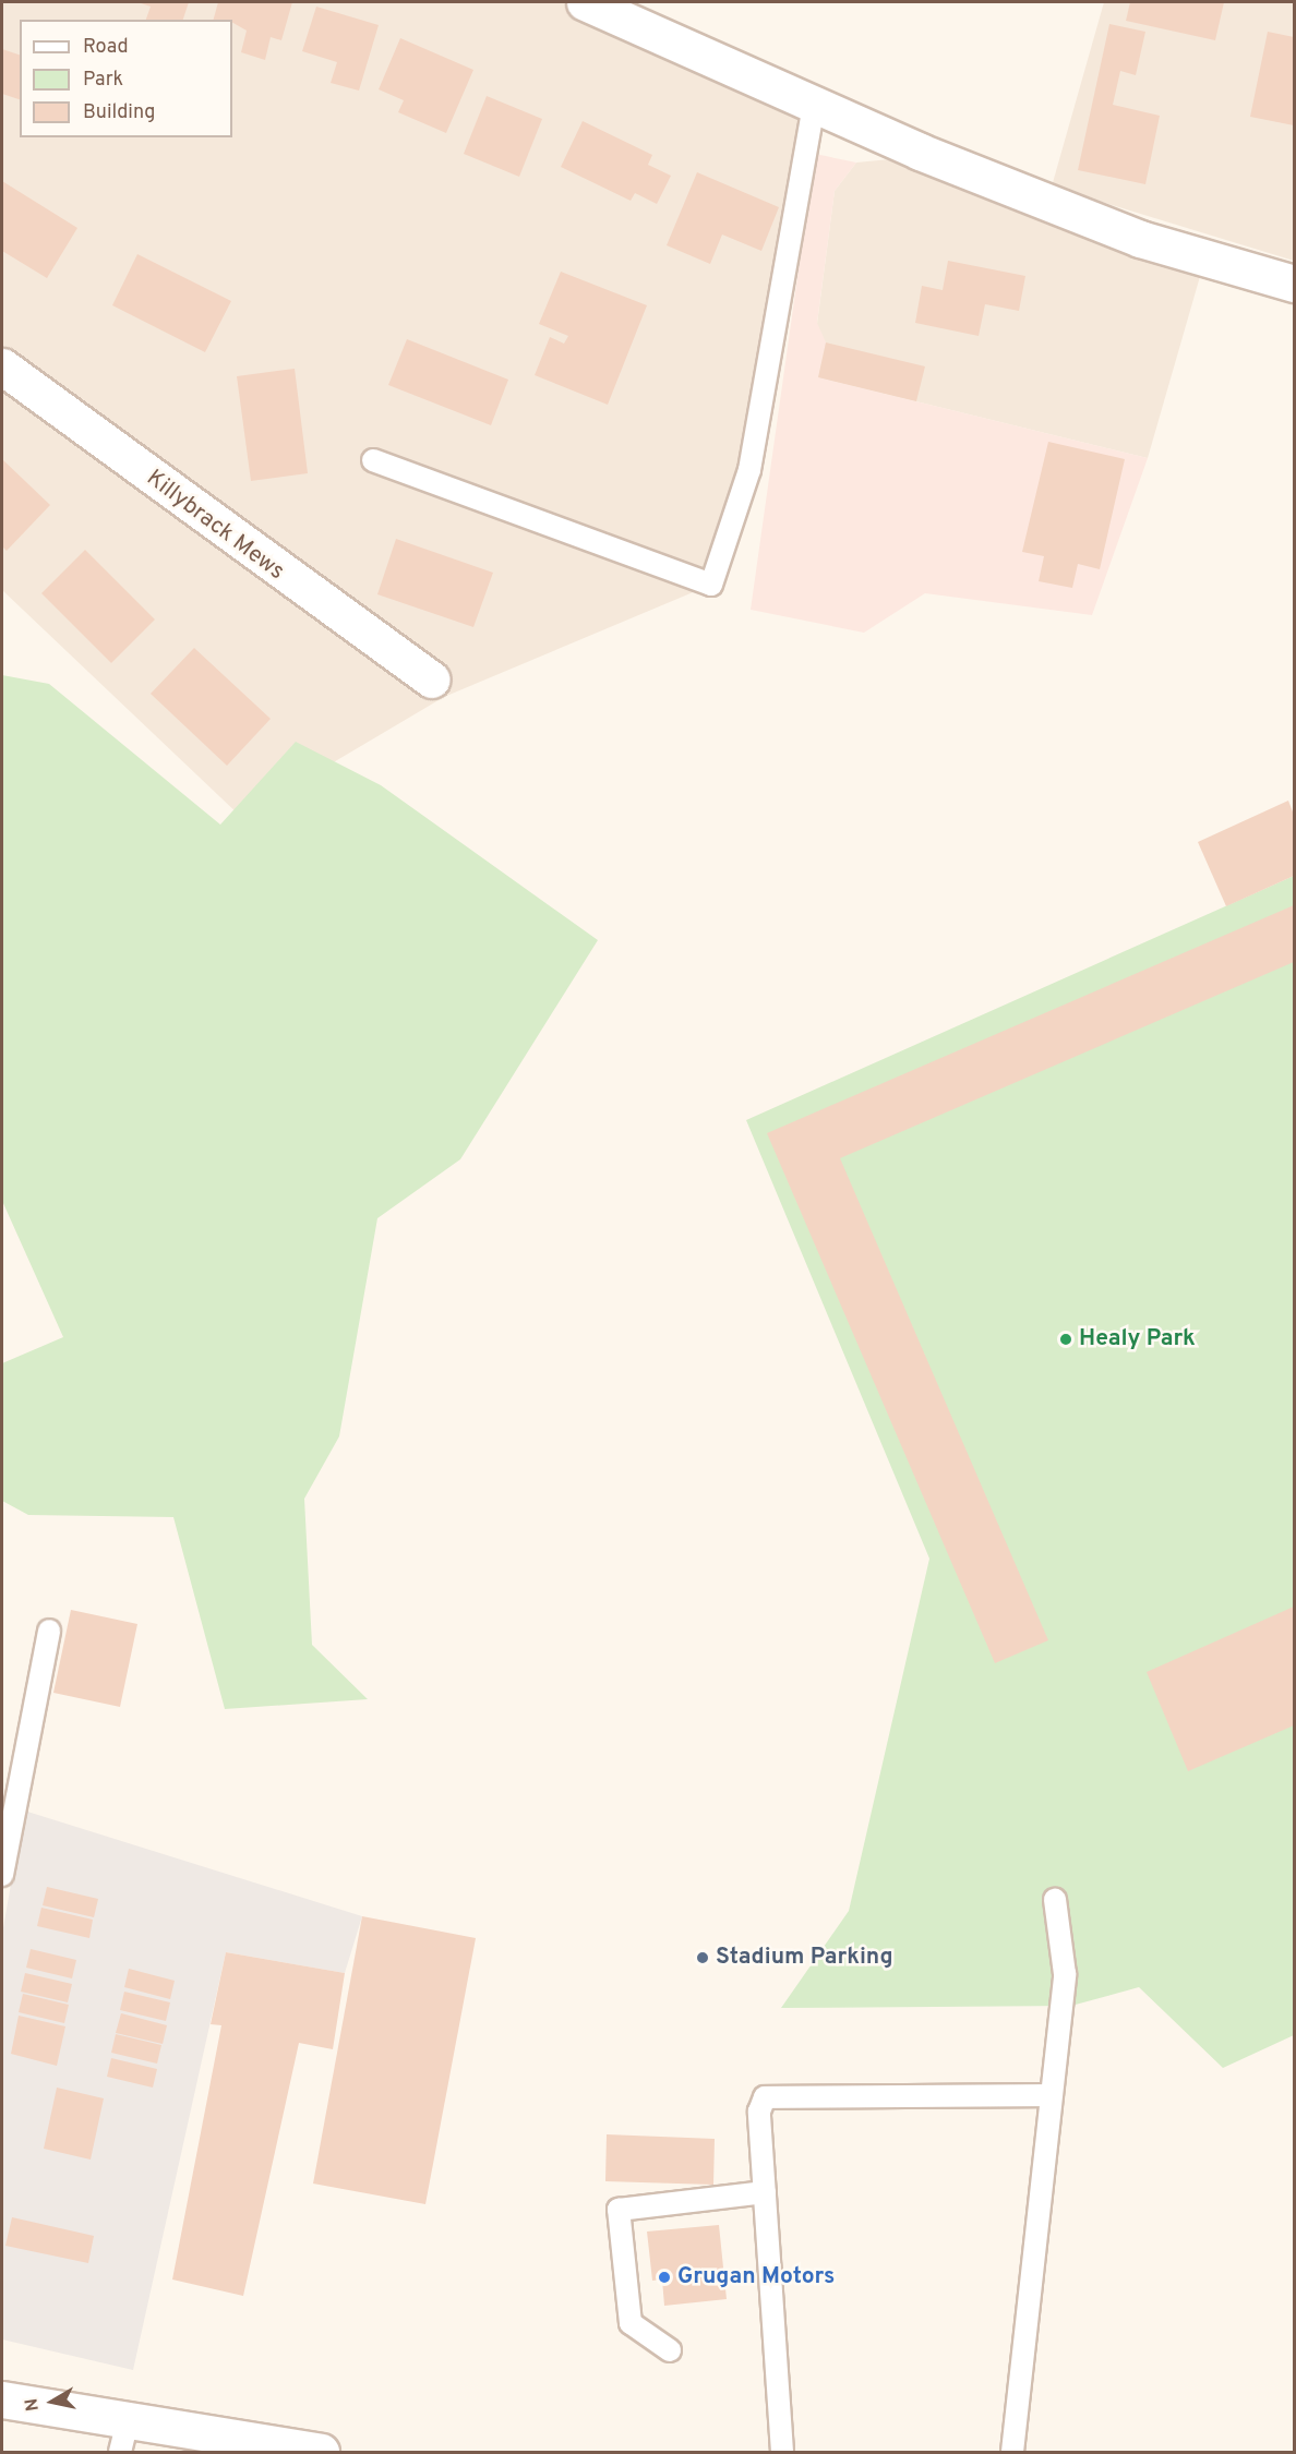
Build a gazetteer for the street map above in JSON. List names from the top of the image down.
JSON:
{
  "streets": {
    "street": ["Killybrack Mews"]
  },
  "places": ["Healy Park", "Stadium Parking", "Grugan Motors"],
  "legend": ["Road", "Park", "Building"],
  "north": "left"
}
